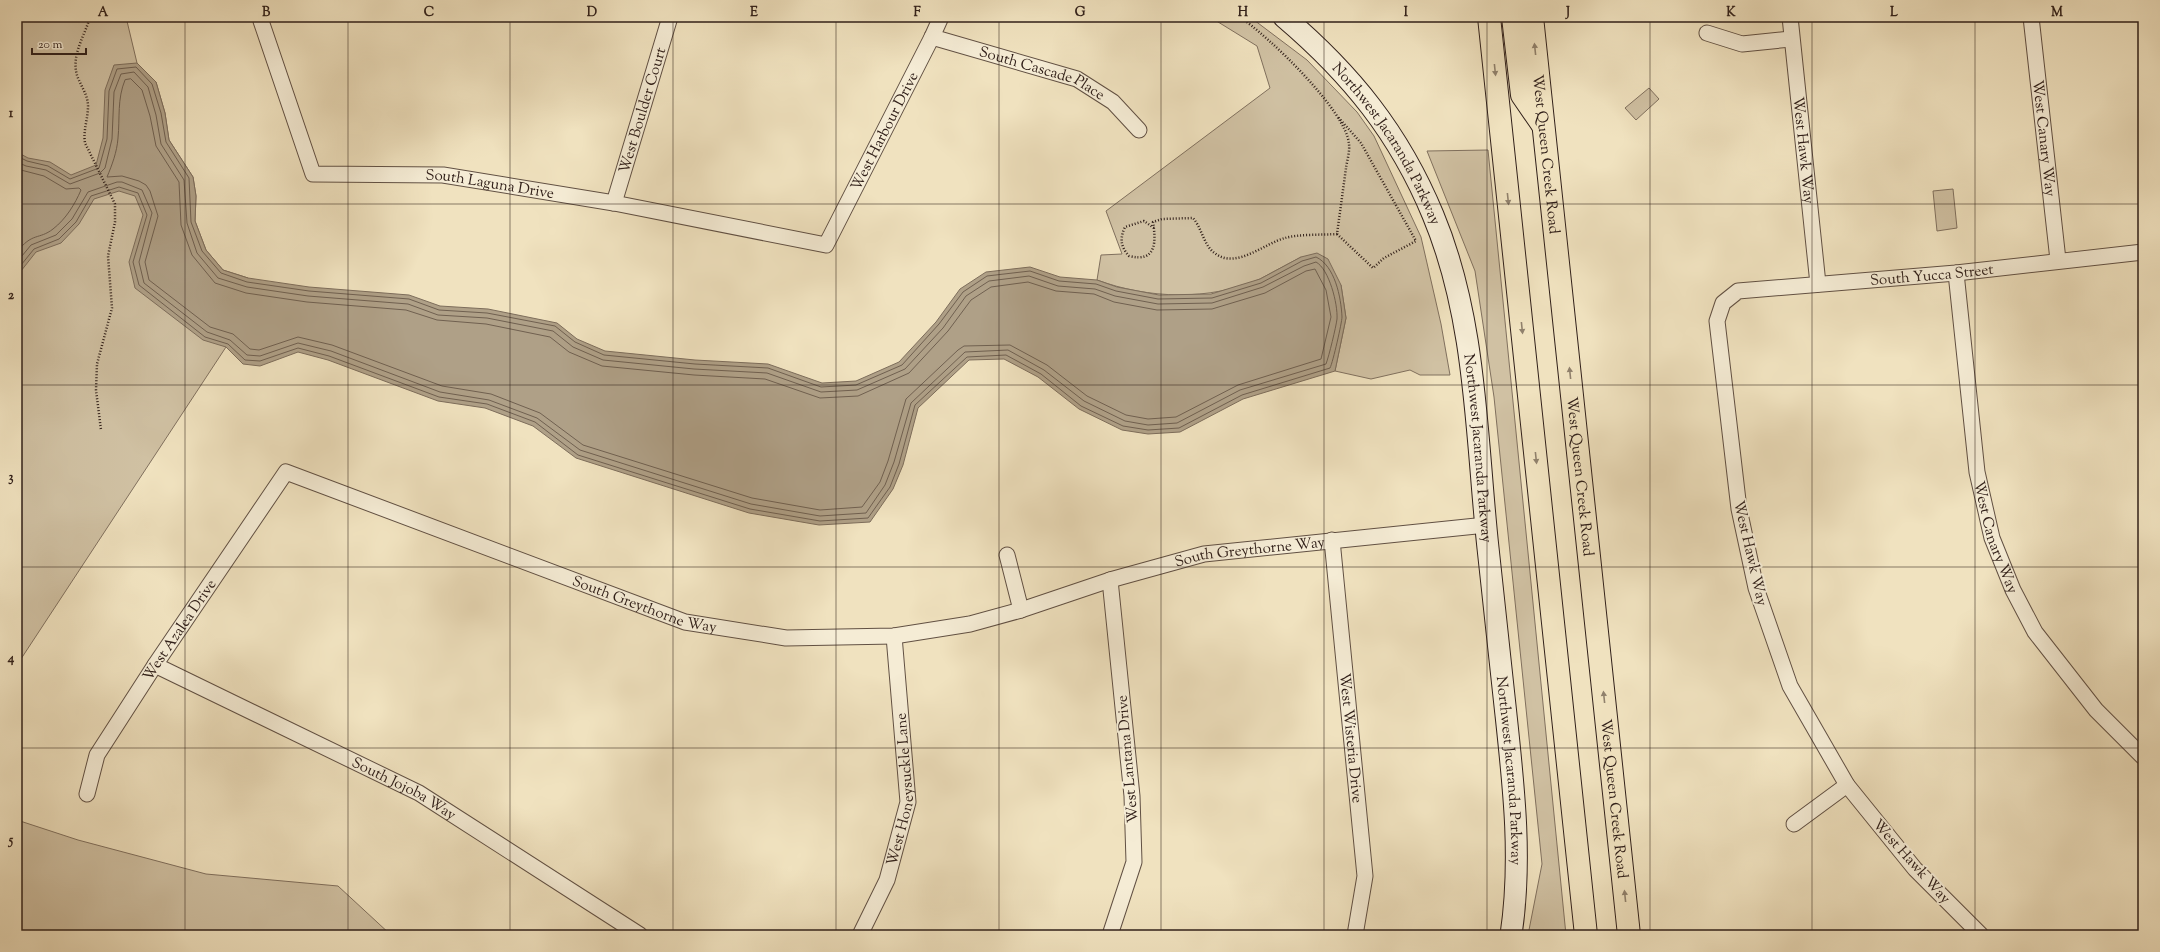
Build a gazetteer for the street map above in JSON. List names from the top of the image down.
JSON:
{
  "streets": {
    "main road": ["West Queen Creek Road"],
    "street": [
      "South Cascade Place",
      "West Boulder Court",
      "West Harbour Drive",
      "West Canary Way",
      "Northwest Jacaranda Parkway",
      "West Hawk Way",
      "South Laguna Drive",
      "South Yucca Street",
      "South Greythorne Way",
      "West Azalea Drive",
      "West Wisteria Drive",
      "West Lantana Drive",
      "South Jojoba Way",
      "West Honeysuckle Lane"
    ]
  },
  "crossings": [
    ["South Cascade Place", "West Harbour Drive"],
    ["West Boulder Court", "South Laguna Drive"],
    ["West Harbour Drive", "South Laguna Drive"],
    ["West Canary Way", "South Yucca Street"],
    ["Northwest Jacaranda Parkway", "South Greythorne Way"],
    ["West Hawk Way", "South Yucca Street"],
    ["South Greythorne Way", "West Azalea Drive"],
    ["South Greythorne Way", "West Wisteria Drive"],
    ["South Greythorne Way", "West Lantana Drive"],
    ["South Greythorne Way", "West Honeysuckle Lane"],
    ["West Azalea Drive", "South Jojoba Way"]
  ],
  "scale_bar": "20 m",
  "grid": {
    "columns": [
      "A",
      "B",
      "C",
      "D",
      "E",
      "F",
      "G",
      "H",
      "I",
      "J",
      "K",
      "L",
      "M"
    ],
    "rows": [
      "1",
      "2",
      "3",
      "4",
      "5"
    ]
  }
}
